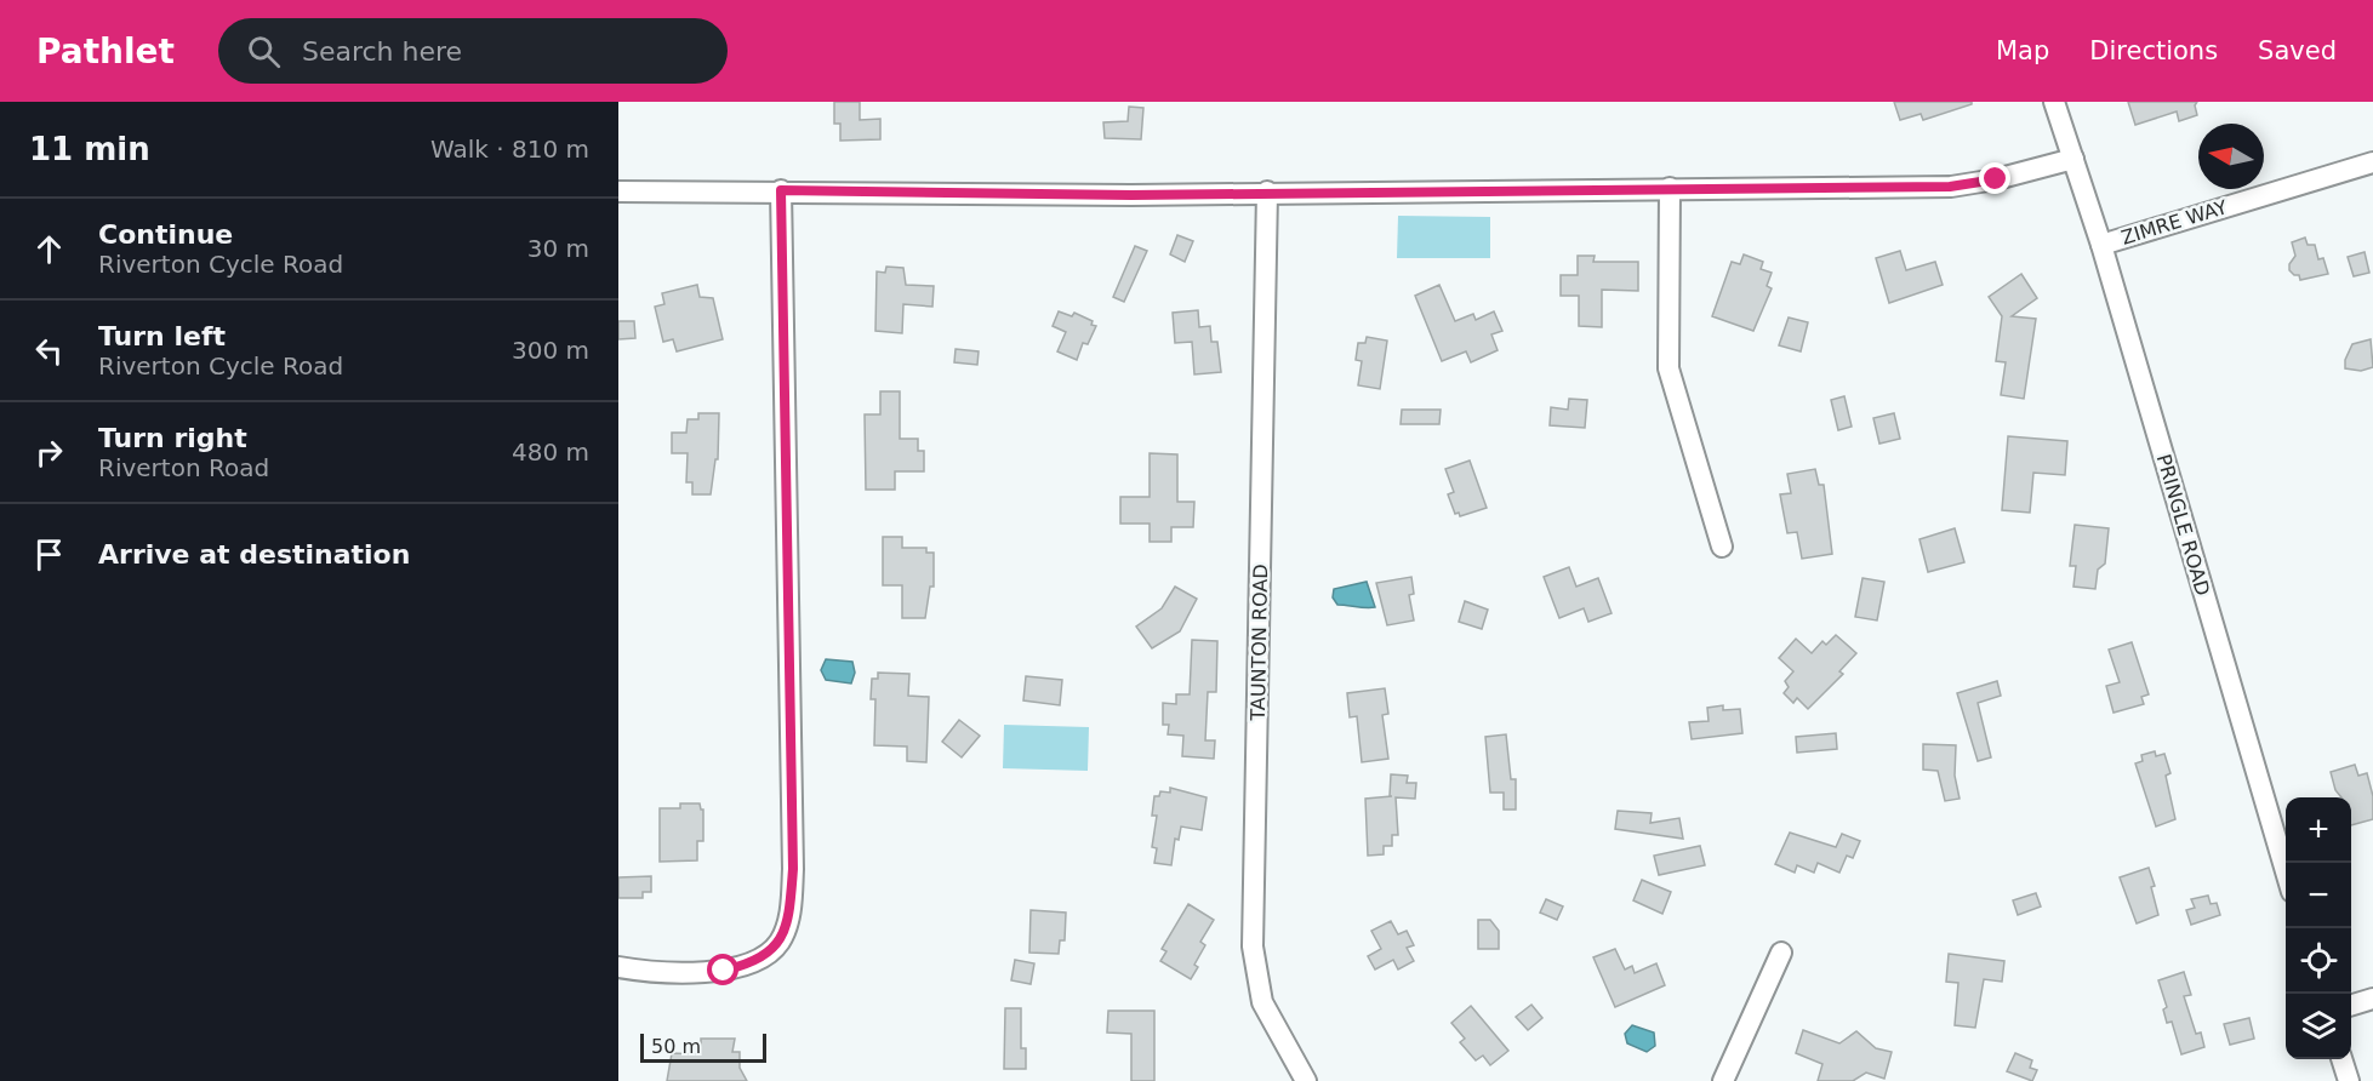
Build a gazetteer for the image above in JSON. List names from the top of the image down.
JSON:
{
  "streets": {
    "street": ["ZIMRE WAY", "PRINGLE ROAD", "TAUNTON ROAD"]
  },
  "crossings": [
    ["ZIMRE WAY", "PRINGLE ROAD"]
  ],
  "scale_bar": "50 m",
  "north": "left",
  "page": {
    "header": "Pathlet",
    "search": "Search here",
    "nav": ["Map", "Directions", "Saved"],
    "heading": ["11 min", "Walk · 810 m"],
    "list": [
      ["Continue", "Riverton Cycle Road", "30 m"],
      ["Turn left", "Riverton Cycle Road", "300 m"],
      ["Turn right", "Riverton Road", "480 m"],
      "Arrive at destination"
    ],
    "map_buttons": ["+", "−"],
    "scale": "50 m"
  }
}
